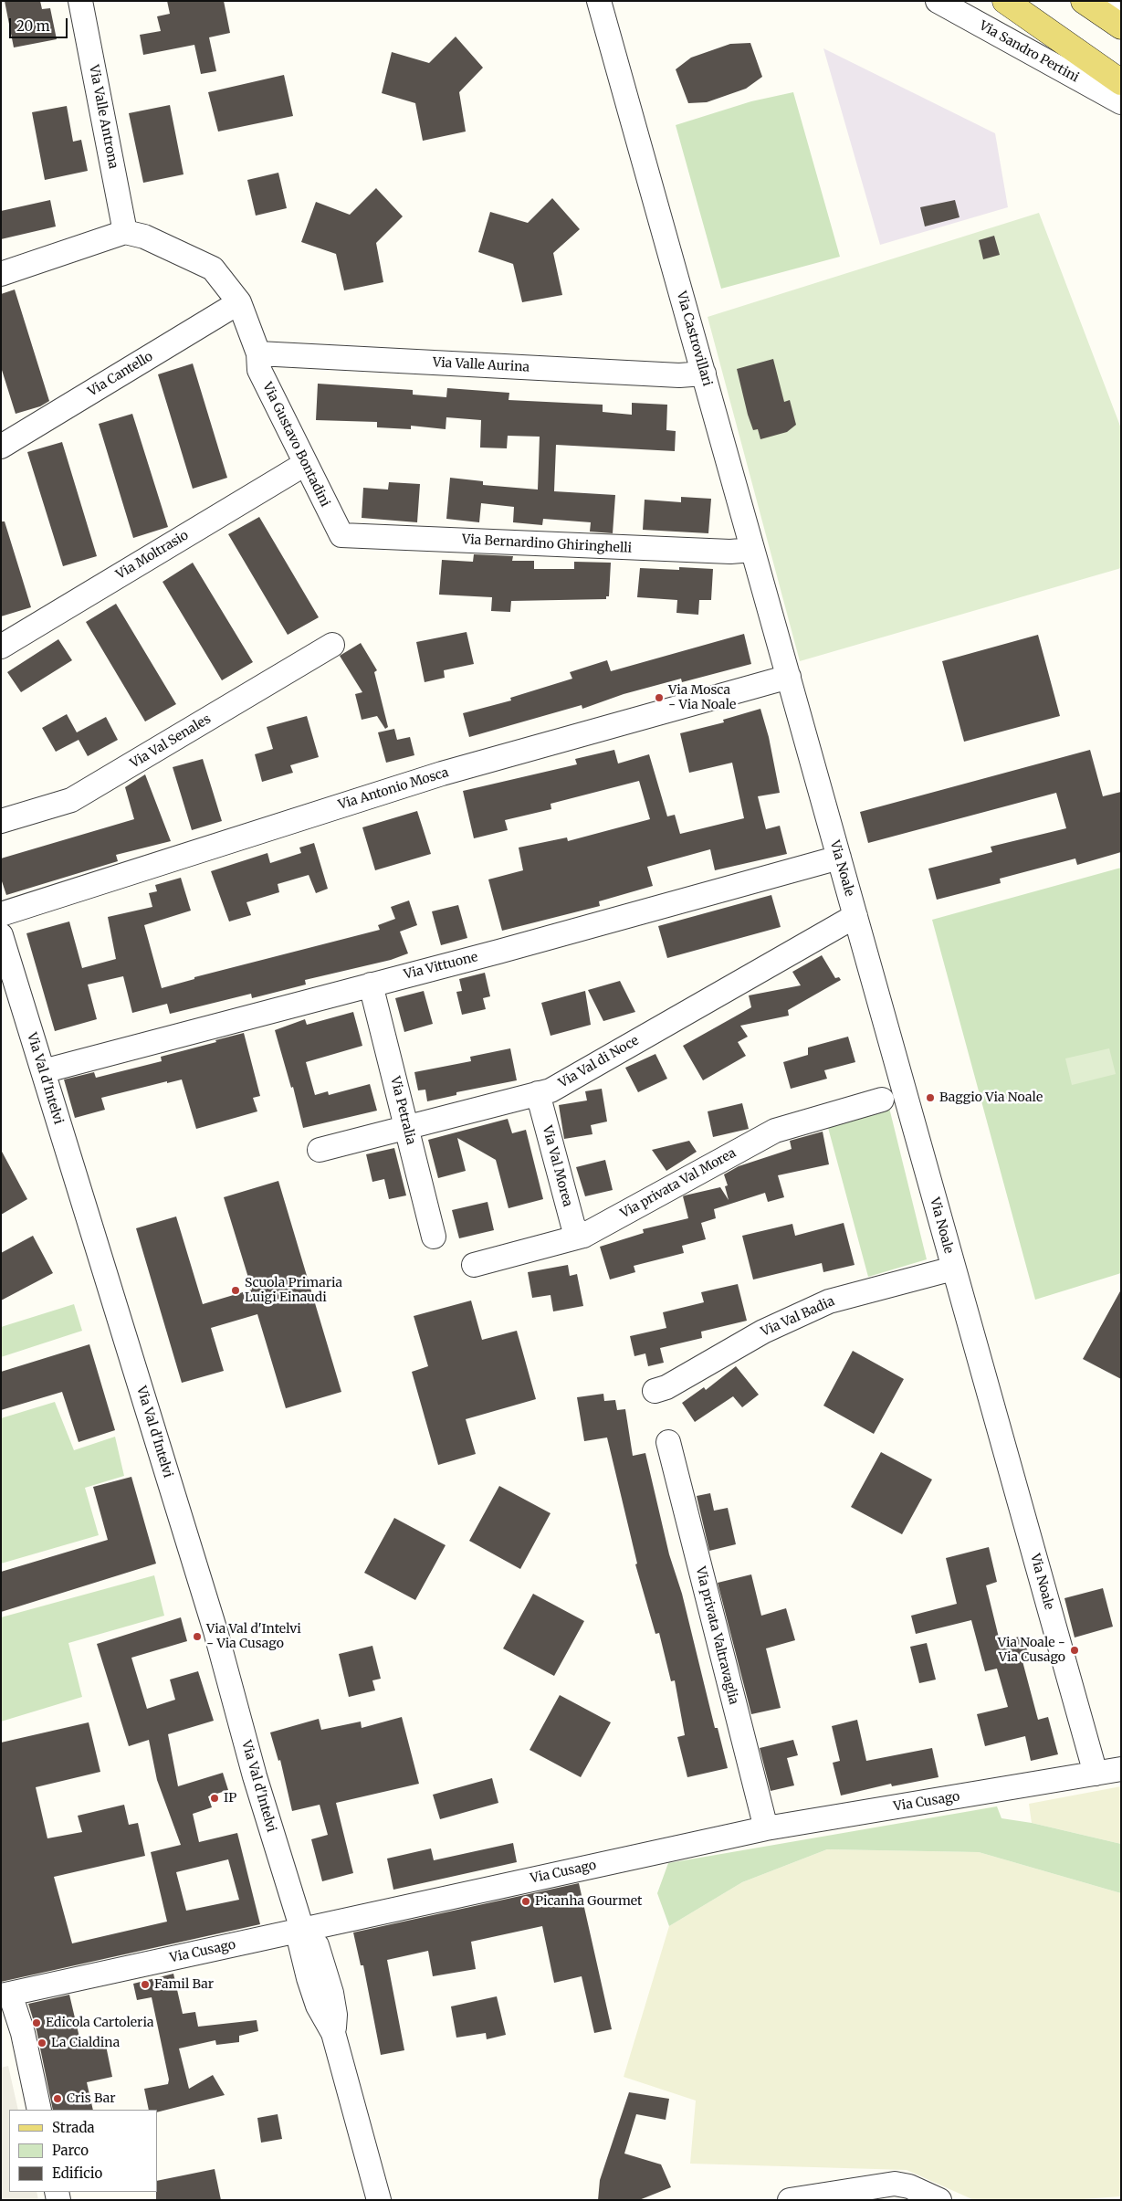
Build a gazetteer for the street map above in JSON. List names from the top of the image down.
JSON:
{
  "streets": {
    "main road": ["Via Sandro Pertini"],
    "street": [
      "Via Valle Antrona",
      "Via Castrovillari",
      "Via Valle Aurina",
      "Via Cantello",
      "Via Gustavo Bontadini",
      "Via Bernardino Ghiringhelli",
      "Via Moltrasio",
      "Via Val Senales",
      "Via Antonio Mosca",
      "Via Noale",
      "Via Vittuone",
      "Via Val di Noce",
      "Via Val d'Intelvi",
      "Via Petralia",
      "Via Val Morea",
      "Via privata Val Morea",
      "Via Val Badia",
      "Via privata Valtravaglia",
      "Via Cusago"
    ]
  },
  "crossings": [
    ["Via Castrovillari", "Via Valle Aurina"],
    ["Via Castrovillari", "Via Bernardino Ghiringhelli"],
    ["Via Castrovillari", "Via Antonio Mosca"],
    ["Via Castrovillari", "Via Noale"],
    ["Via Valle Aurina", "Via Gustavo Bontadini"],
    ["Via Gustavo Bontadini", "Via Bernardino Ghiringhelli"],
    ["Via Gustavo Bontadini", "Via Moltrasio"],
    ["Via Antonio Mosca", "Via Noale"],
    ["Via Noale", "Via Vittuone"],
    ["Via Noale", "Via Val di Noce"],
    ["Via Noale", "Via Val Badia"],
    ["Via Noale", "Via Cusago"],
    ["Via Vittuone", "Via Val d'Intelvi"],
    ["Via Vittuone", "Via Petralia"],
    ["Via Val di Noce", "Via Petralia"],
    ["Via Val di Noce", "Via Val Morea"],
    ["Via Val d'Intelvi", "Via Cusago"],
    ["Via Val Morea", "Via privata Val Morea"],
    ["Via privata Valtravaglia", "Via Cusago"]
  ],
  "places": [
    "Via Mosca - Via Noale",
    "Baggio Via Noale",
    "Scuola Primaria Luigi Einaudi",
    "Via Val d'Intelvi - Via Cusago",
    "Via Noale - Via Cusago",
    "IP",
    "Picanha Gourmet",
    "Famil Bar",
    "Edicola Cartoleria",
    "La Cialdina",
    "Cris Bar"
  ],
  "legend": ["Strada", "Parco", "Edificio"],
  "scale_bar": "20 m"
}
